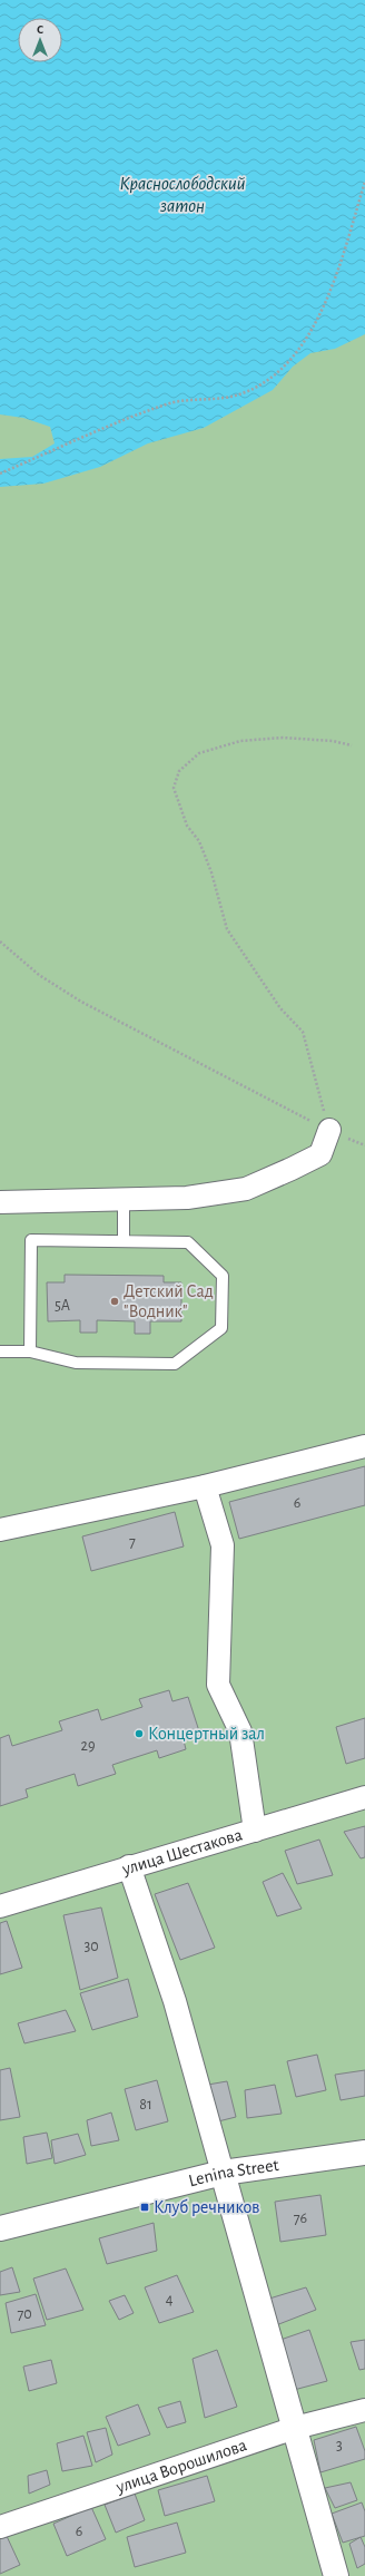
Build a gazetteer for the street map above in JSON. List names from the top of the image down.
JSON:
{
  "streets": {
    "street": ["улица Шестакова", "Lenina Street", "улица Ворошилова"]
  },
  "water": ["Краснослободский затон"],
  "places": {
    "other": ["Детский Сад \"Водник\"", "Концертный зал"],
    "transit": ["Клуб речников"]
  },
  "house_numbers": [
    "5А",
    "6",
    "7",
    "29",
    "30",
    "81",
    "76",
    "4",
    "70",
    "3",
    "6"
  ],
  "north": "top"
}
